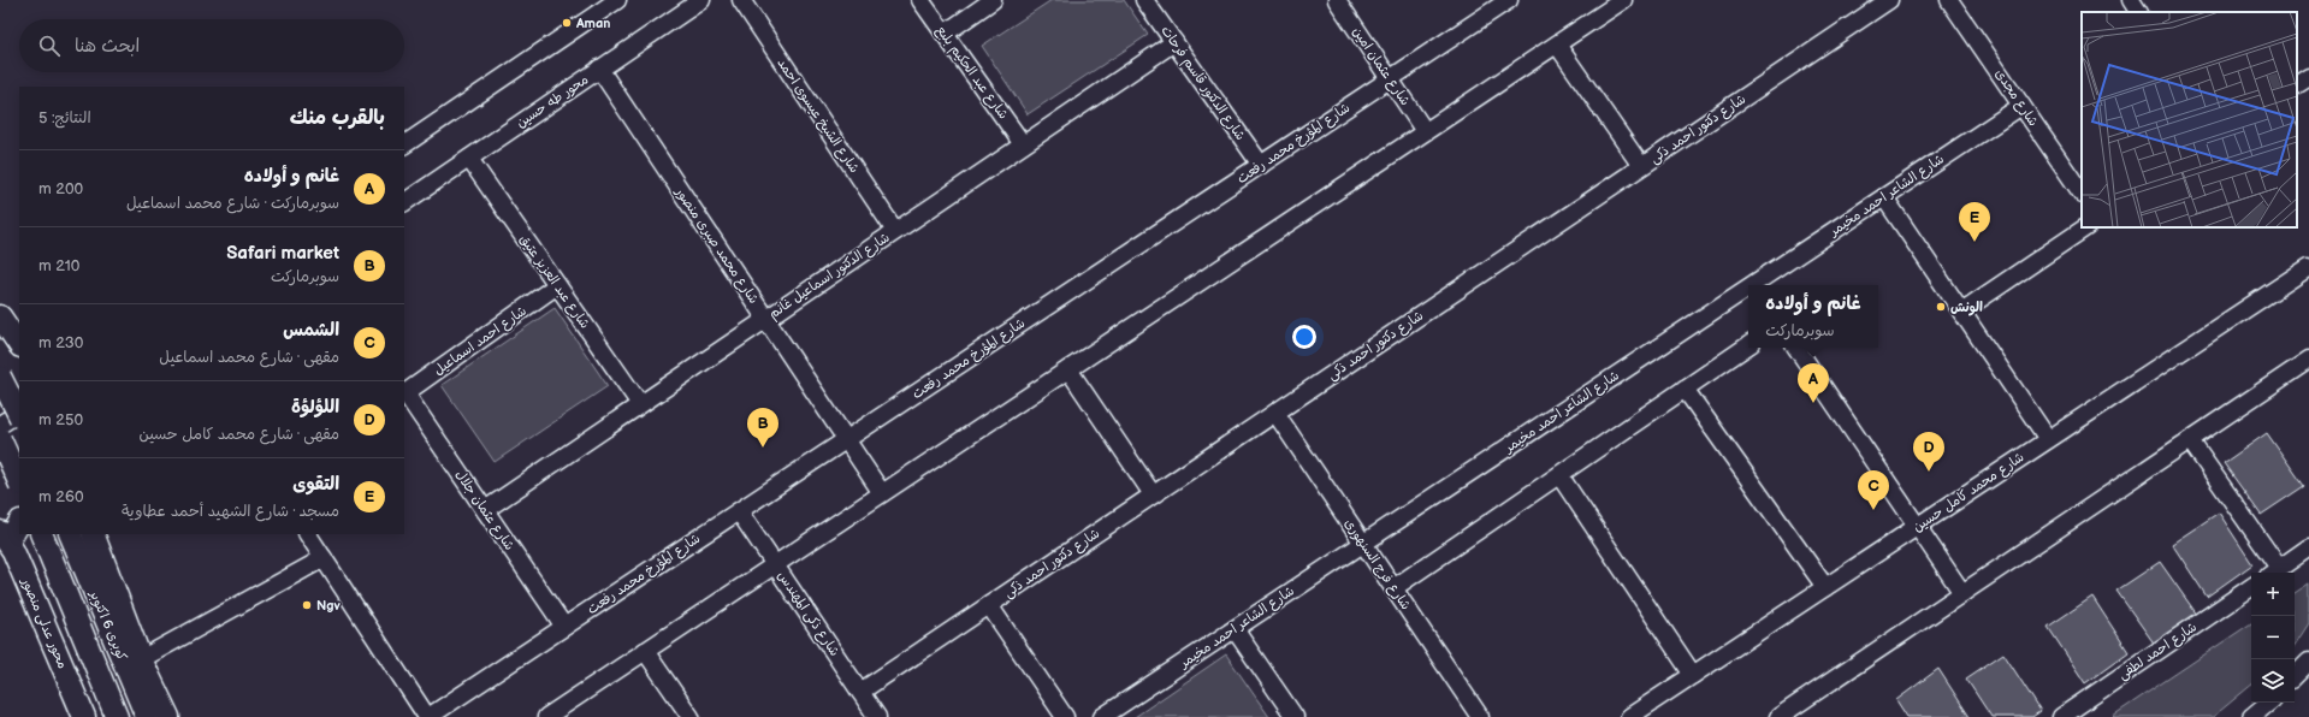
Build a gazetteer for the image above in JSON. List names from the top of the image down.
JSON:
{
  "streets": {
    "main road": ["محور عدلى منصور", "كوبرى 6 اكتوبر"],
    "street": [
      "شارع عثمان امين",
      "شارع عبد الحكيم بلبع",
      "شارع الدكتور قاسم فرحات",
      "شارع مجدى",
      "محور طه حسين",
      "شارع الشيخ عيسوى احمد",
      "شارع دكتور احمد ذكى",
      "شارع المؤرخ محمد رفعت",
      "شارع الشاعر احمد مخيمر",
      "شارع محمد صبرى منصور",
      "شارع الدكتور اسماعيل غانم",
      "شارع عبد العزيز عتيق",
      "شارع احمد اسماعيل",
      "شارع محمد كامل حسين",
      "شارع عثمان جلال",
      "شارع فرج السنهورى",
      "شارع ذكى المهندس",
      "شارع احمد لطفى"
    ]
  },
  "crossings": [
    ["شارع عثمان امين", "شارع المؤرخ محمد رفعت"],
    ["شارع عبد الحكيم بلبع", "شارع الدكتور اسماعيل غانم"],
    ["شارع الدكتور قاسم فرحات", "شارع المؤرخ محمد رفعت"],
    ["شارع الدكتور قاسم فرحات", "شارع الدكتور اسماعيل غانم"],
    ["شارع مجدى", "شارع الشاعر احمد مخيمر"],
    ["محور طه حسين", "شارع محمد صبرى منصور"],
    ["محور طه حسين", "شارع عبد العزيز عتيق"],
    ["شارع الشيخ عيسوى احمد", "شارع الدكتور اسماعيل غانم"],
    ["شارع دكتور احمد ذكى", "شارع فرج السنهورى"],
    ["شارع دكتور احمد ذكى", "شارع ذكى المهندس"],
    ["شارع المؤرخ محمد رفعت", "شارع محمد صبرى منصور"],
    ["شارع المؤرخ محمد رفعت", "شارع عثمان جلال"],
    ["شارع المؤرخ محمد رفعت", "شارع ذكى المهندس"],
    ["شارع الشاعر احمد مخيمر", "شارع فرج السنهورى"],
    ["شارع محمد صبرى منصور", "شارع الدكتور اسماعيل غانم"],
    ["شارع الدكتور اسماعيل غانم", "شارع عبد العزيز عتيق"],
    ["شارع الدكتور اسماعيل غانم", "شارع عثمان جلال"],
    ["شارع عبد العزيز عتيق", "شارع احمد اسماعيل"],
    ["شارع احمد اسماعيل", "شارع عثمان جلال"]
  ],
  "places": ["Aman", "الونش", "Ngv"],
  "page": {
    "search": "ابحث هنا",
    "heading": ["بالقرب منك", "النتائج: 5"],
    "list": [
      {
        "mark": "A",
        "name": "غانم و أولاده",
        "note": "سوبرماركت · شارع محمد اسماعيل",
        "value": "200 m"
      },
      {
        "mark": "B",
        "name": "Safari market",
        "note": "سوبرماركت",
        "value": "210 m"
      },
      {
        "mark": "C",
        "name": "الشمس",
        "note": "مقهى · شارع محمد اسماعيل",
        "value": "230 m"
      },
      {
        "mark": "D",
        "name": "اللؤلؤة",
        "note": "مقهى · شارع محمد كامل حسين",
        "value": "250 m"
      },
      {
        "mark": "E",
        "name": "التقوى",
        "note": "مسجد · شارع الشهيد أحمد عطاوية",
        "value": "260 m"
      }
    ],
    "pins": [
      "E",
      "A",
      "B",
      "D",
      "C"
    ],
    "popup": ["غانم و أولاده", "سوبرماركت"],
    "map_buttons": ["+", "−"]
  }
}
